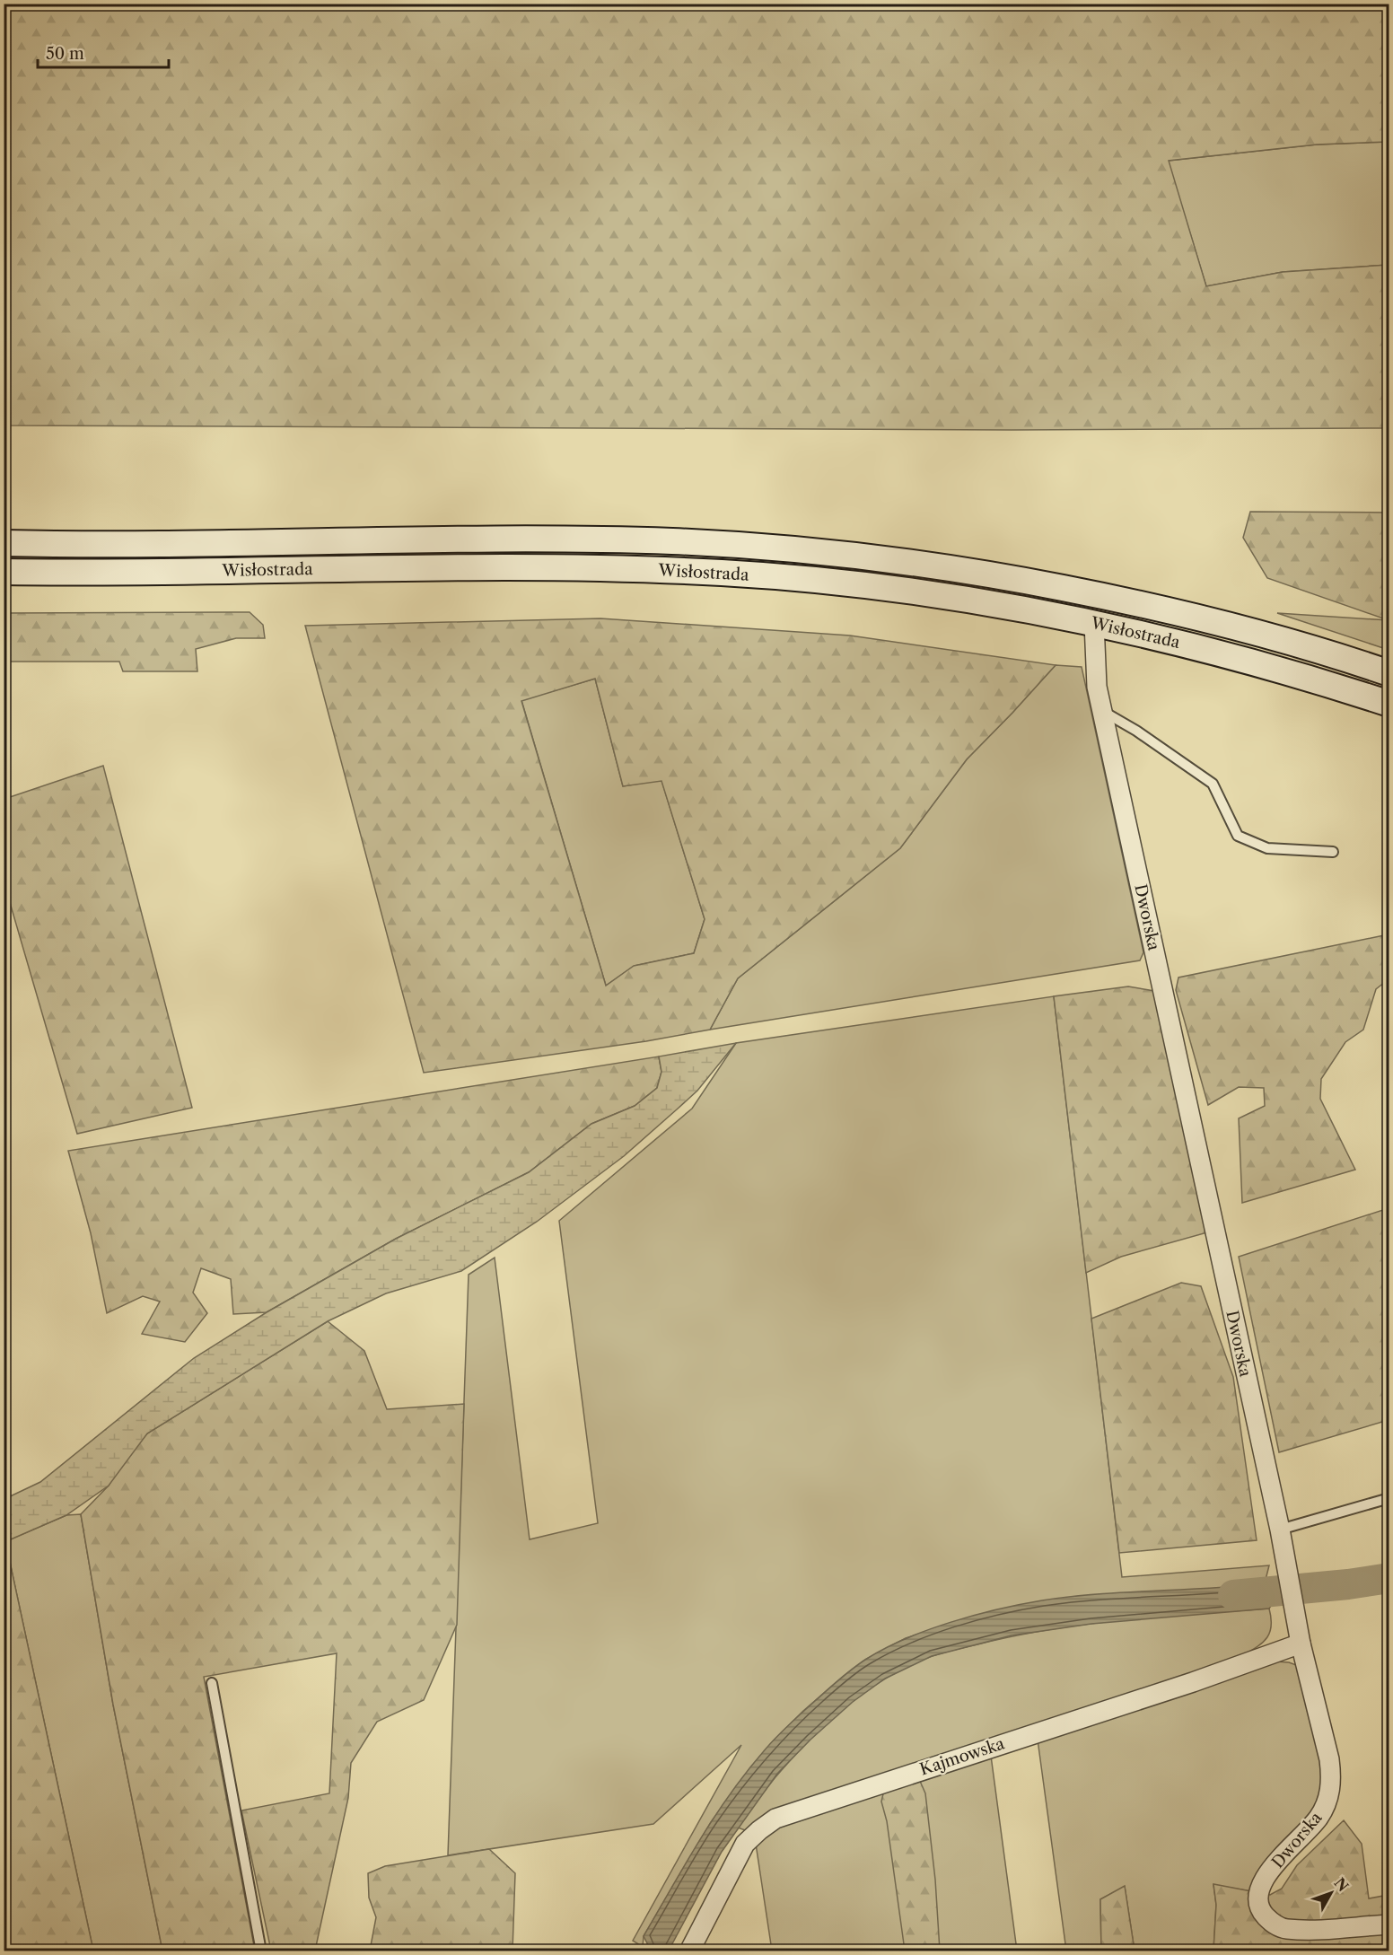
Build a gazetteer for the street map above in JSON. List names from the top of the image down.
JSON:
{
  "streets": {
    "main road": ["Wisłostrada"],
    "street": ["Dworska", "Kajmowska"]
  },
  "crossings": [
    ["Wisłostrada", "Dworska"],
    ["Dworska", "Kajmowska"]
  ],
  "scale_bar": "50 m",
  "north": "top right"
}
